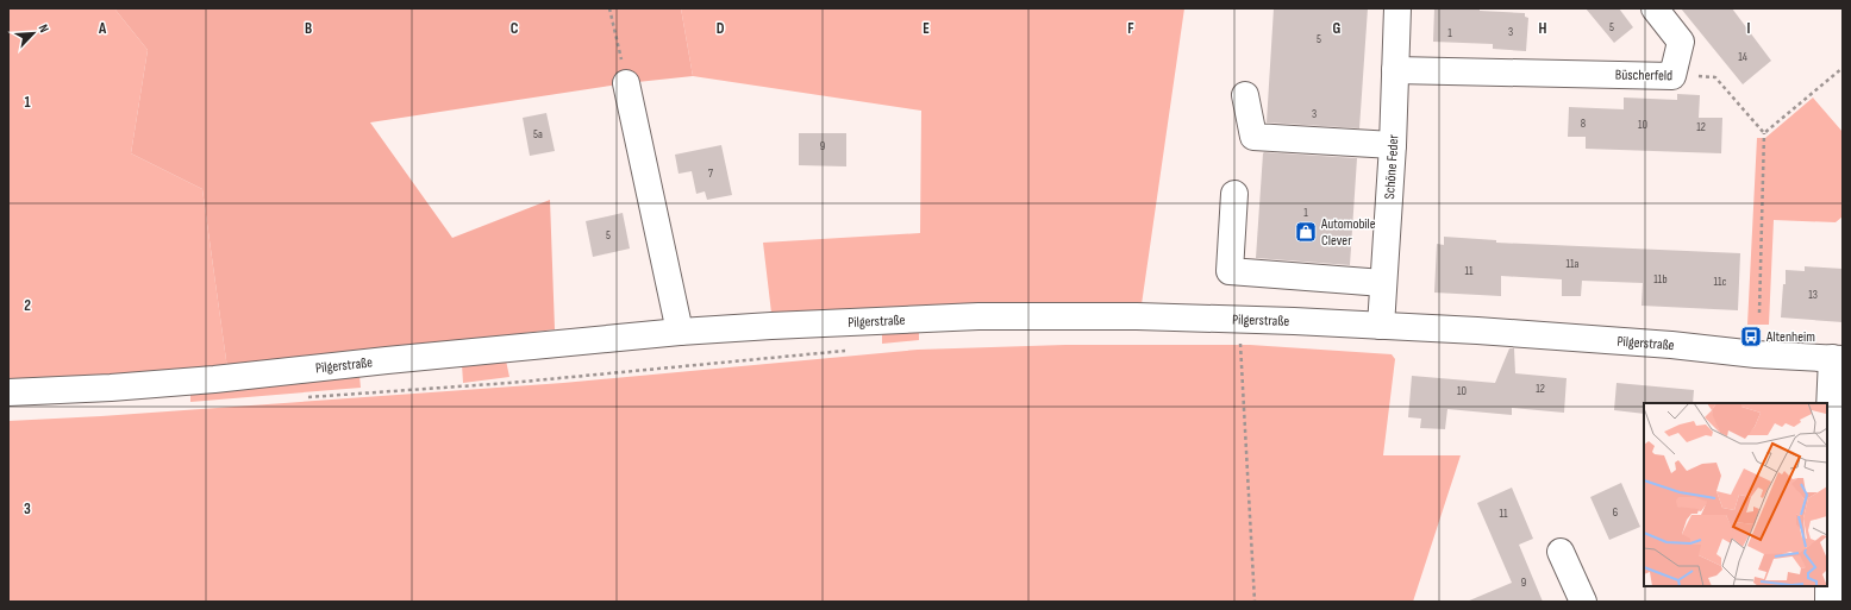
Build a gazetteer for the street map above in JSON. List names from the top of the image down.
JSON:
{
  "streets": {
    "main road": ["Büscherfeld", "Schöne Feder", "Pilgerstraße"]
  },
  "crossings": [
    ["Büscherfeld", "Schöne Feder"],
    ["Schöne Feder", "Pilgerstraße"]
  ],
  "places": {
    "shop": ["Automobile Clever"],
    "bus stop": ["Altenheim"]
  },
  "house_numbers": [
    "5",
    "3",
    "1",
    "5",
    "14",
    "3",
    "8",
    "10",
    "12",
    "5a",
    "9",
    "7",
    "1",
    "5",
    "11a",
    "11",
    "11b",
    "11c",
    "13",
    "12",
    "10",
    "6",
    "11",
    "9"
  ],
  "north": "top right",
  "grid": {
    "columns": [
      "A",
      "B",
      "C",
      "D",
      "E",
      "F",
      "G",
      "H",
      "I"
    ],
    "rows": ["1", "2", "3"]
  }
}
